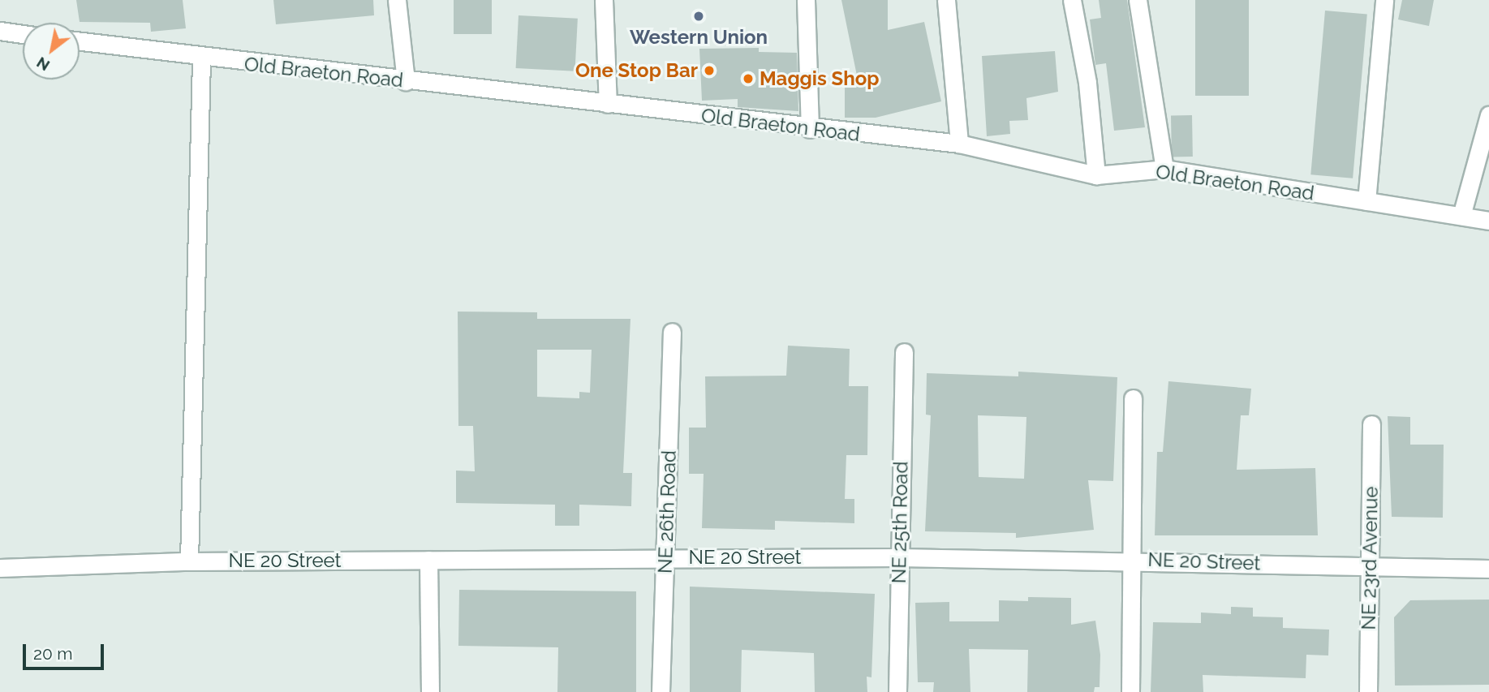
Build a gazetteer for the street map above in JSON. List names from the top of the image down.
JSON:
{
  "streets": {
    "street": [
      "Old Braeton Road",
      "NE 26th Road",
      "NE 25th Road",
      "NE 20 Street",
      "NE 23rd Avenue"
    ]
  },
  "crossings": [
    ["NE 26th Road", "NE 20 Street"],
    ["NE 25th Road", "NE 20 Street"],
    ["NE 20 Street", "NE 23rd Avenue"]
  ],
  "places": ["Western Union", "One Stop Bar", "Maggis Shop"],
  "scale_bar": "20 m",
  "north": "bottom left"
}
